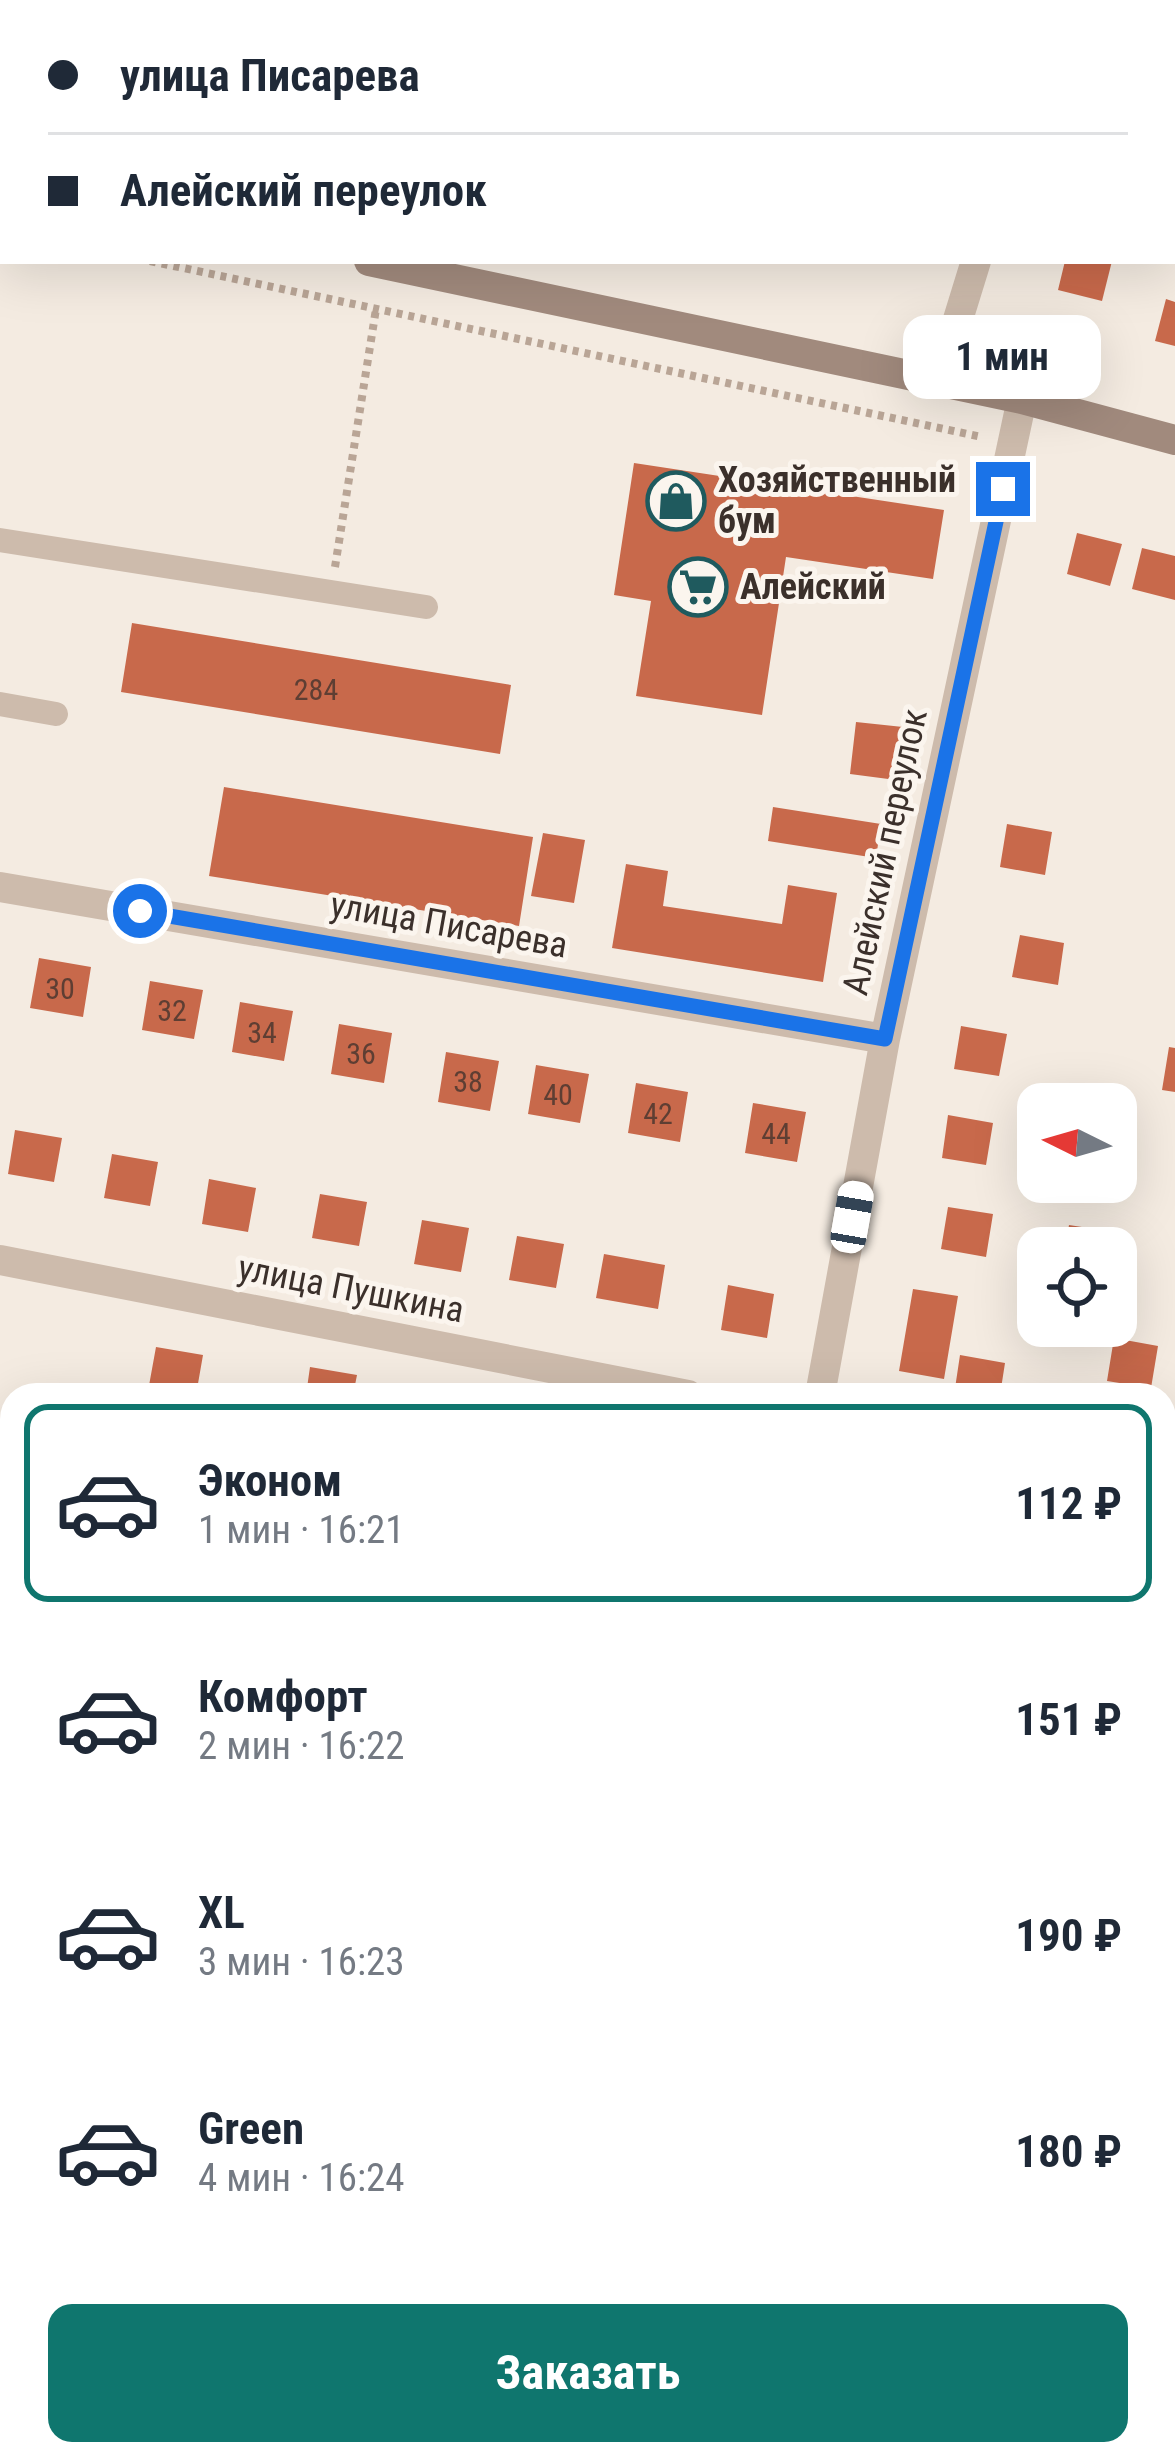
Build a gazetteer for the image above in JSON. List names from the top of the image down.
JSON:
{
  "streets": {
    "street": ["Алейский переулок", "улица Писарева", "улица Пушкина"]
  },
  "crossings": [
    ["Алейский переулок", "улица Писарева"]
  ],
  "places": {
    "shop": ["Хозяйственный бум"],
    "supermarket": ["Алейский"]
  },
  "house_numbers": [
    "284",
    "30",
    "32",
    "34",
    "36",
    "38",
    "40",
    "42",
    "44"
  ],
  "north": "left",
  "page": {
    "banner": ["улица Писарева", "Алейский переулок"],
    "bubble": "1 мин",
    "list": [
      {
        "name": "Эконом",
        "note": "1 мин · 16:21",
        "value": "112 ₽"
      },
      {
        "name": "Комфорт",
        "note": "2 мин · 16:22",
        "value": "151 ₽"
      },
      {
        "name": "XL",
        "note": "3 мин · 16:23",
        "value": "190 ₽"
      },
      {
        "name": "Green",
        "note": "4 мин · 16:24",
        "value": "180 ₽"
      }
    ],
    "buttons": "Заказать"
  }
}
